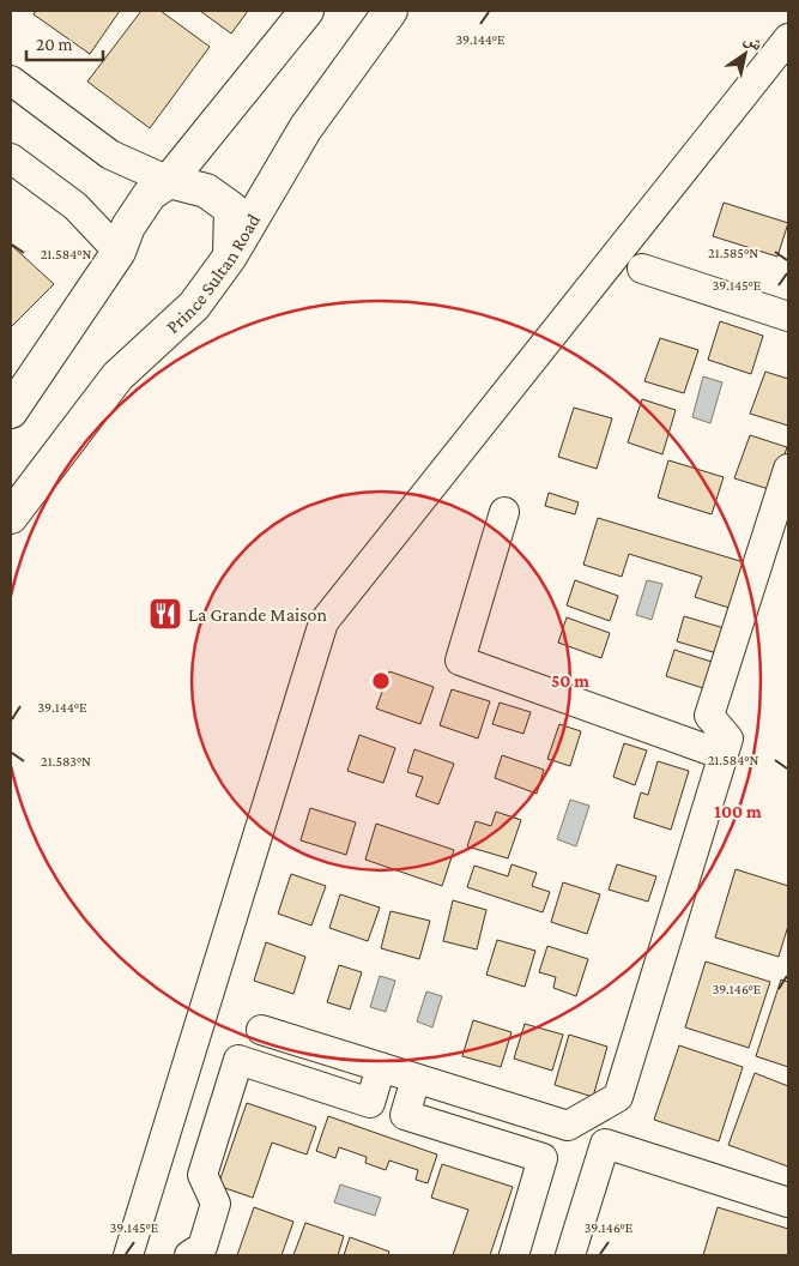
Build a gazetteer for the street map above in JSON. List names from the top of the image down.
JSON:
{
  "streets": {
    "main road": ["Prince Sultan Road"]
  },
  "places": {
    "restaurant": ["La Grande Maison"]
  },
  "scale_bar": "20 m",
  "north": "top right",
  "coordinates": [
    "39.144°E",
    "21.585°N",
    "21.584°N",
    "39.145°E",
    "21.583°N",
    "39.146°E"
  ],
  "rings": ["50 m", "100 m"]
}
